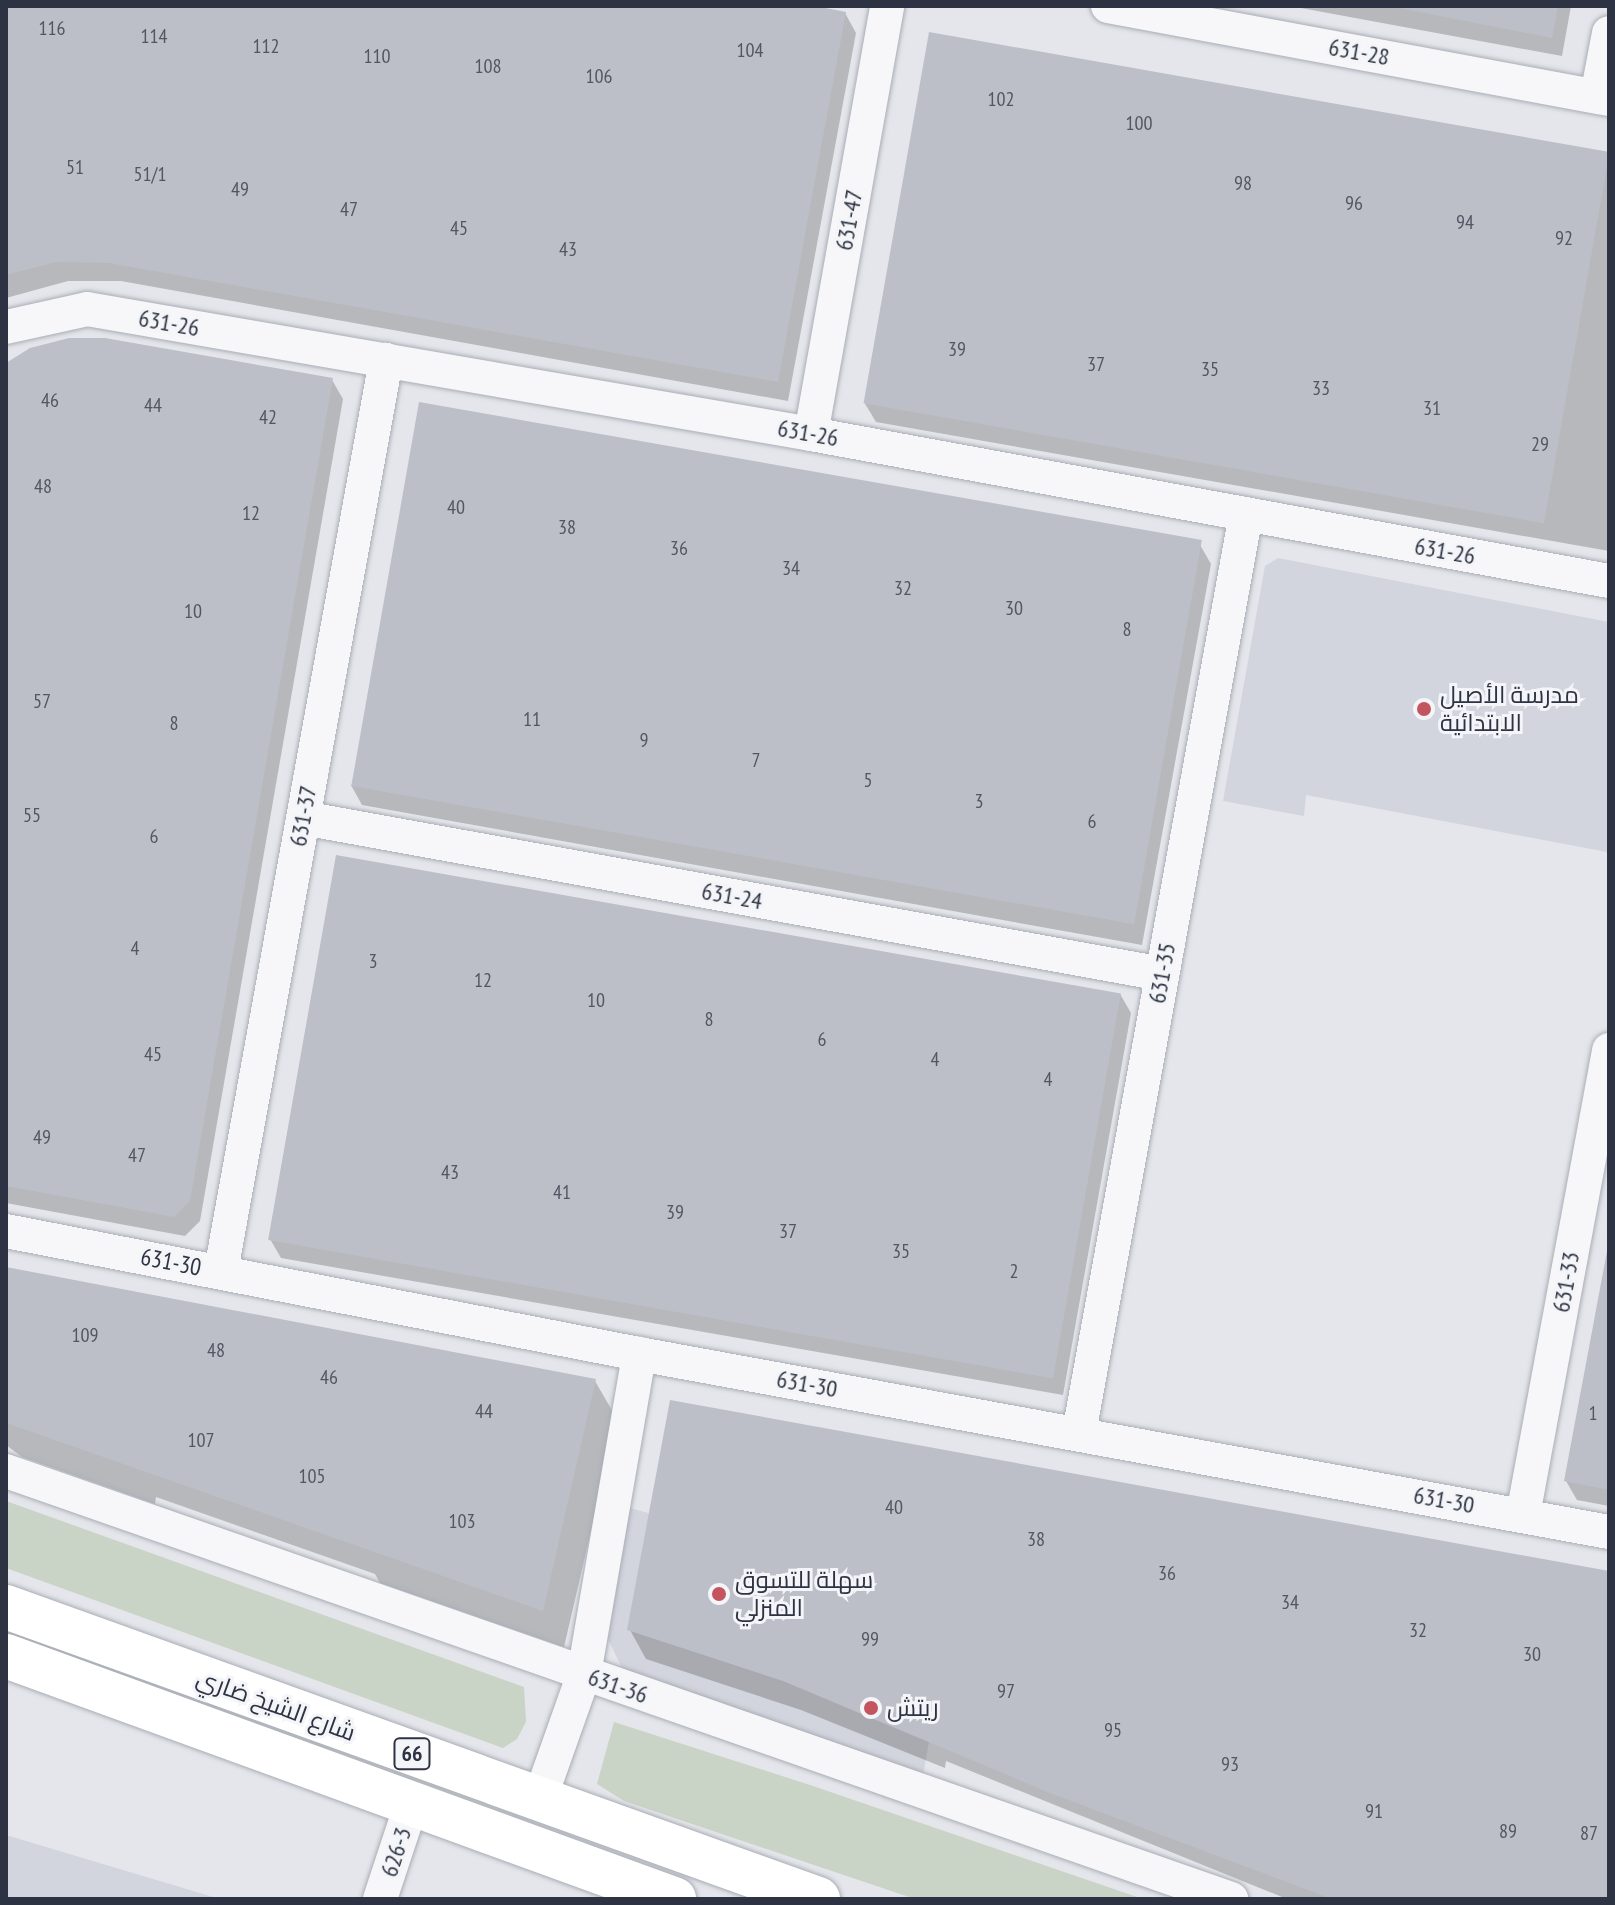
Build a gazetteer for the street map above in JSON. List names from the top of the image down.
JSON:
{
  "streets": {
    "main road": ["شارع الشيخ ضاري", "66"],
    "street": [
      "631-28",
      "631-47",
      "631-26",
      "631-37",
      "631-24",
      "631-35",
      "631-30",
      "631-33",
      "631-36",
      "626-3"
    ]
  },
  "crossings": [
    ["631-47", "631-26"],
    ["631-26", "631-37"],
    ["631-26", "631-35"],
    ["631-37", "631-24"],
    ["631-37", "631-30"],
    ["631-24", "631-35"],
    ["631-35", "631-30"],
    ["631-30", "631-33"],
    ["شارع الشيخ ضاري", "626-3"]
  ],
  "places": ["مدرسة الأصيل الابتدائية", "سهلة للتسوق المنزلي", "ريتش"],
  "house_numbers": [
    "116",
    "114",
    "112",
    "104",
    "110",
    "108",
    "106",
    "102",
    "100",
    "51",
    "51/1",
    "98",
    "49",
    "96",
    "47",
    "94",
    "45",
    "92",
    "43",
    "39",
    "37",
    "35",
    "33",
    "46",
    "44",
    "31",
    "42",
    "29",
    "48",
    "40",
    "12",
    "38",
    "36",
    "34",
    "32",
    "30",
    "10",
    "8",
    "57",
    "11",
    "8",
    "9",
    "7",
    "5",
    "3",
    "55",
    "6",
    "6",
    "4",
    "3",
    "12",
    "10",
    "8",
    "6",
    "45",
    "4",
    "4",
    "49",
    "47",
    "43",
    "41",
    "39",
    "37",
    "35",
    "2",
    "109",
    "48",
    "46",
    "44",
    "1",
    "107",
    "105",
    "40",
    "103",
    "38",
    "36",
    "34",
    "32",
    "99",
    "30",
    "97",
    "95",
    "93",
    "91",
    "89",
    "87"
  ]
}
